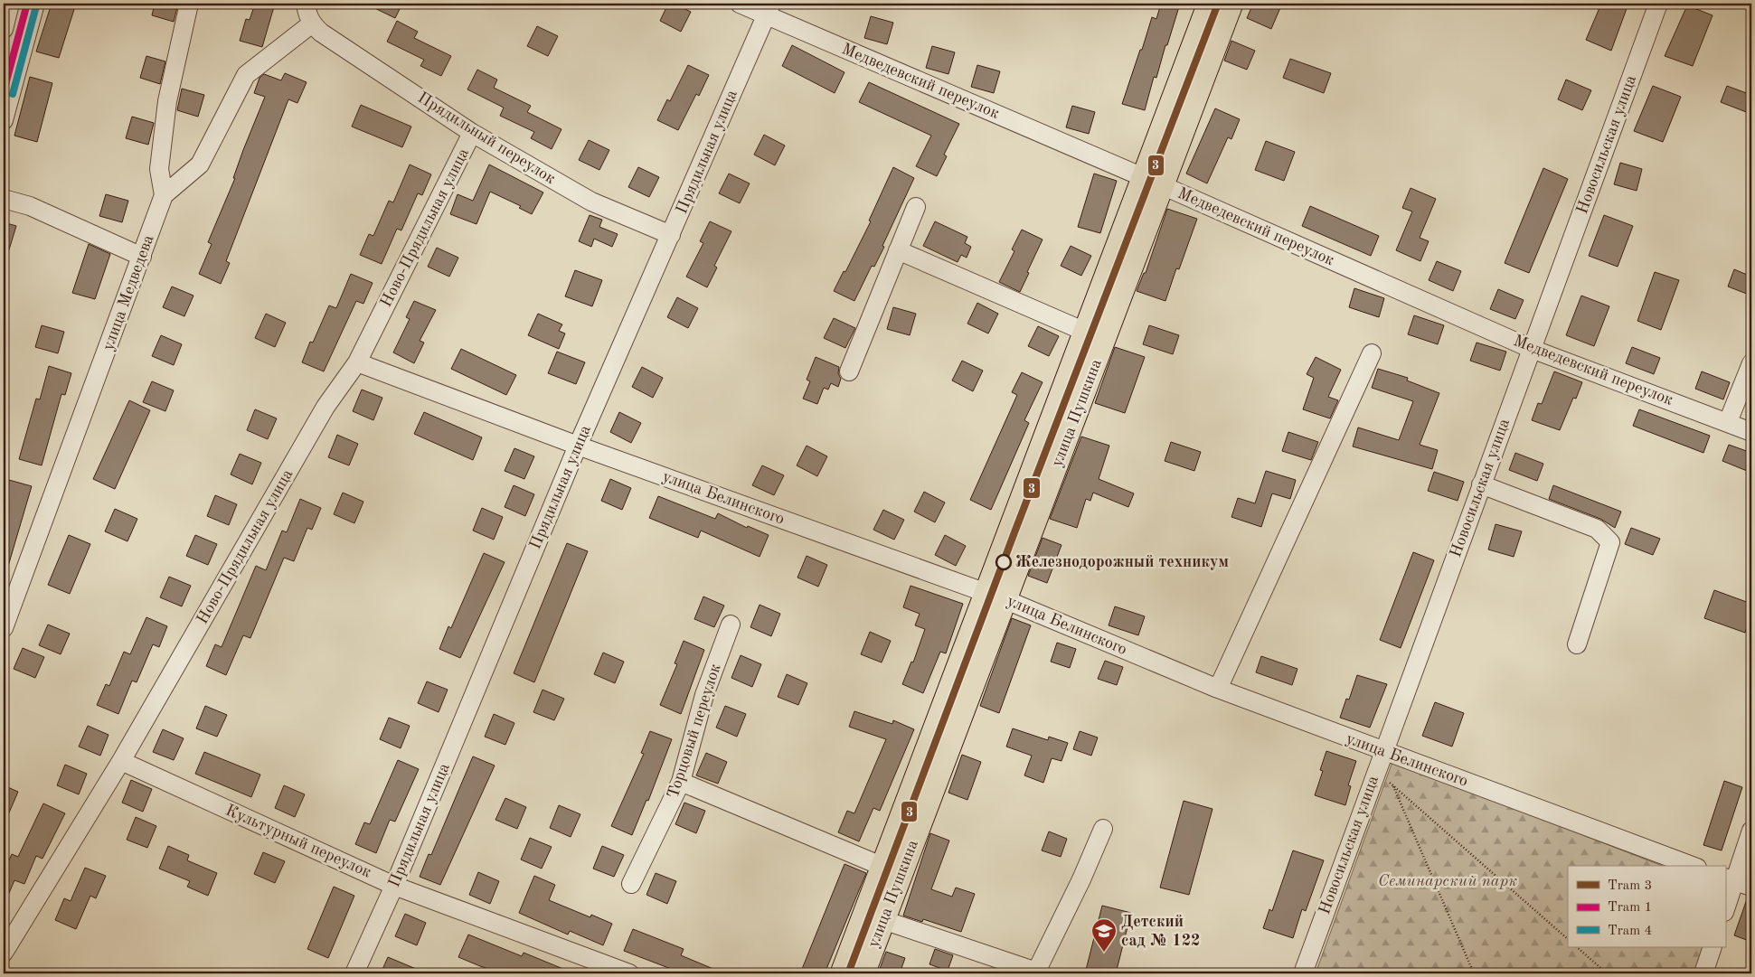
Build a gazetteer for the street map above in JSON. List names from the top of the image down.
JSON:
{
  "streets": {
    "main road": ["улица Пушкина"],
    "street": [
      "Медведевский переулок",
      "Прядильный переулок",
      "Новосильская улица",
      "Прядильная улица",
      "Ново-Прядильная улица",
      "улица Медведева",
      "улица Белинского",
      "Торцовый переулок",
      "Культурный переулок"
    ]
  },
  "crossings": [
    ["Медведевский переулок", "Новосильская улица"],
    ["Медведевский переулок", "Прядильная улица"],
    ["Медведевский переулок", "улица Пушкина"],
    ["Прядильный переулок", "Прядильная улица"],
    ["Прядильный переулок", "Ново-Прядильная улица"],
    ["Новосильская улица", "улица Белинского"],
    ["Прядильная улица", "улица Белинского"],
    ["Прядильная улица", "Культурный переулок"],
    ["Ново-Прядильная улица", "улица Белинского"],
    ["Ново-Прядильная улица", "Культурный переулок"],
    ["улица Пушкина", "улица Белинского"]
  ],
  "parks": ["Семинарский парк"],
  "places": {
    "other": ["Железнодорожный техникум"],
    "school or university": ["Детский сад № 122"]
  },
  "lines": ["tram line 3", "tram line 1", "tram line 4"],
  "legend": ["Tram 3", "Tram 1", "Tram 4"]
}
